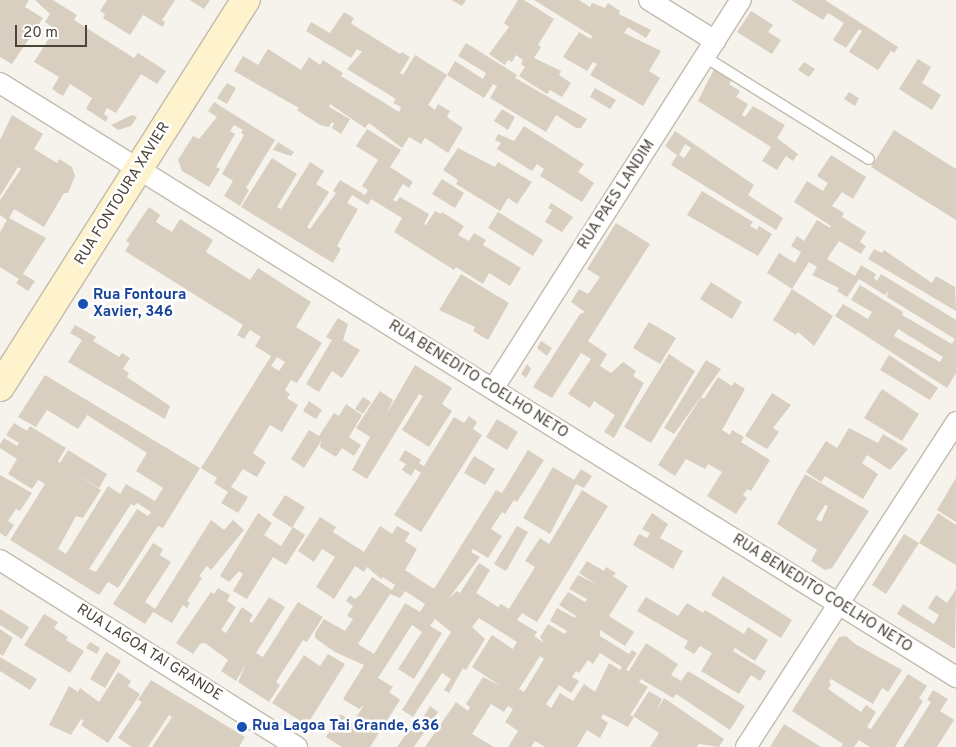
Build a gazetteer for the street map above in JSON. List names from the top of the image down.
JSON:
{
  "streets": {
    "main road": ["RUA FONTOURA XAVIER"],
    "street": ["RUA PAES LANDIM", "RUA BENEDITO COELHO NETO", "RUA LAGOA TAI GRANDE"]
  },
  "crossings": [
    ["RUA FONTOURA XAVIER", "RUA BENEDITO COELHO NETO"],
    ["RUA PAES LANDIM", "RUA BENEDITO COELHO NETO"]
  ],
  "places": ["Rua Fontoura Xavier, 346", "Rua Lagoa Tai Grande, 636"],
  "scale_bar": "20 m"
}
